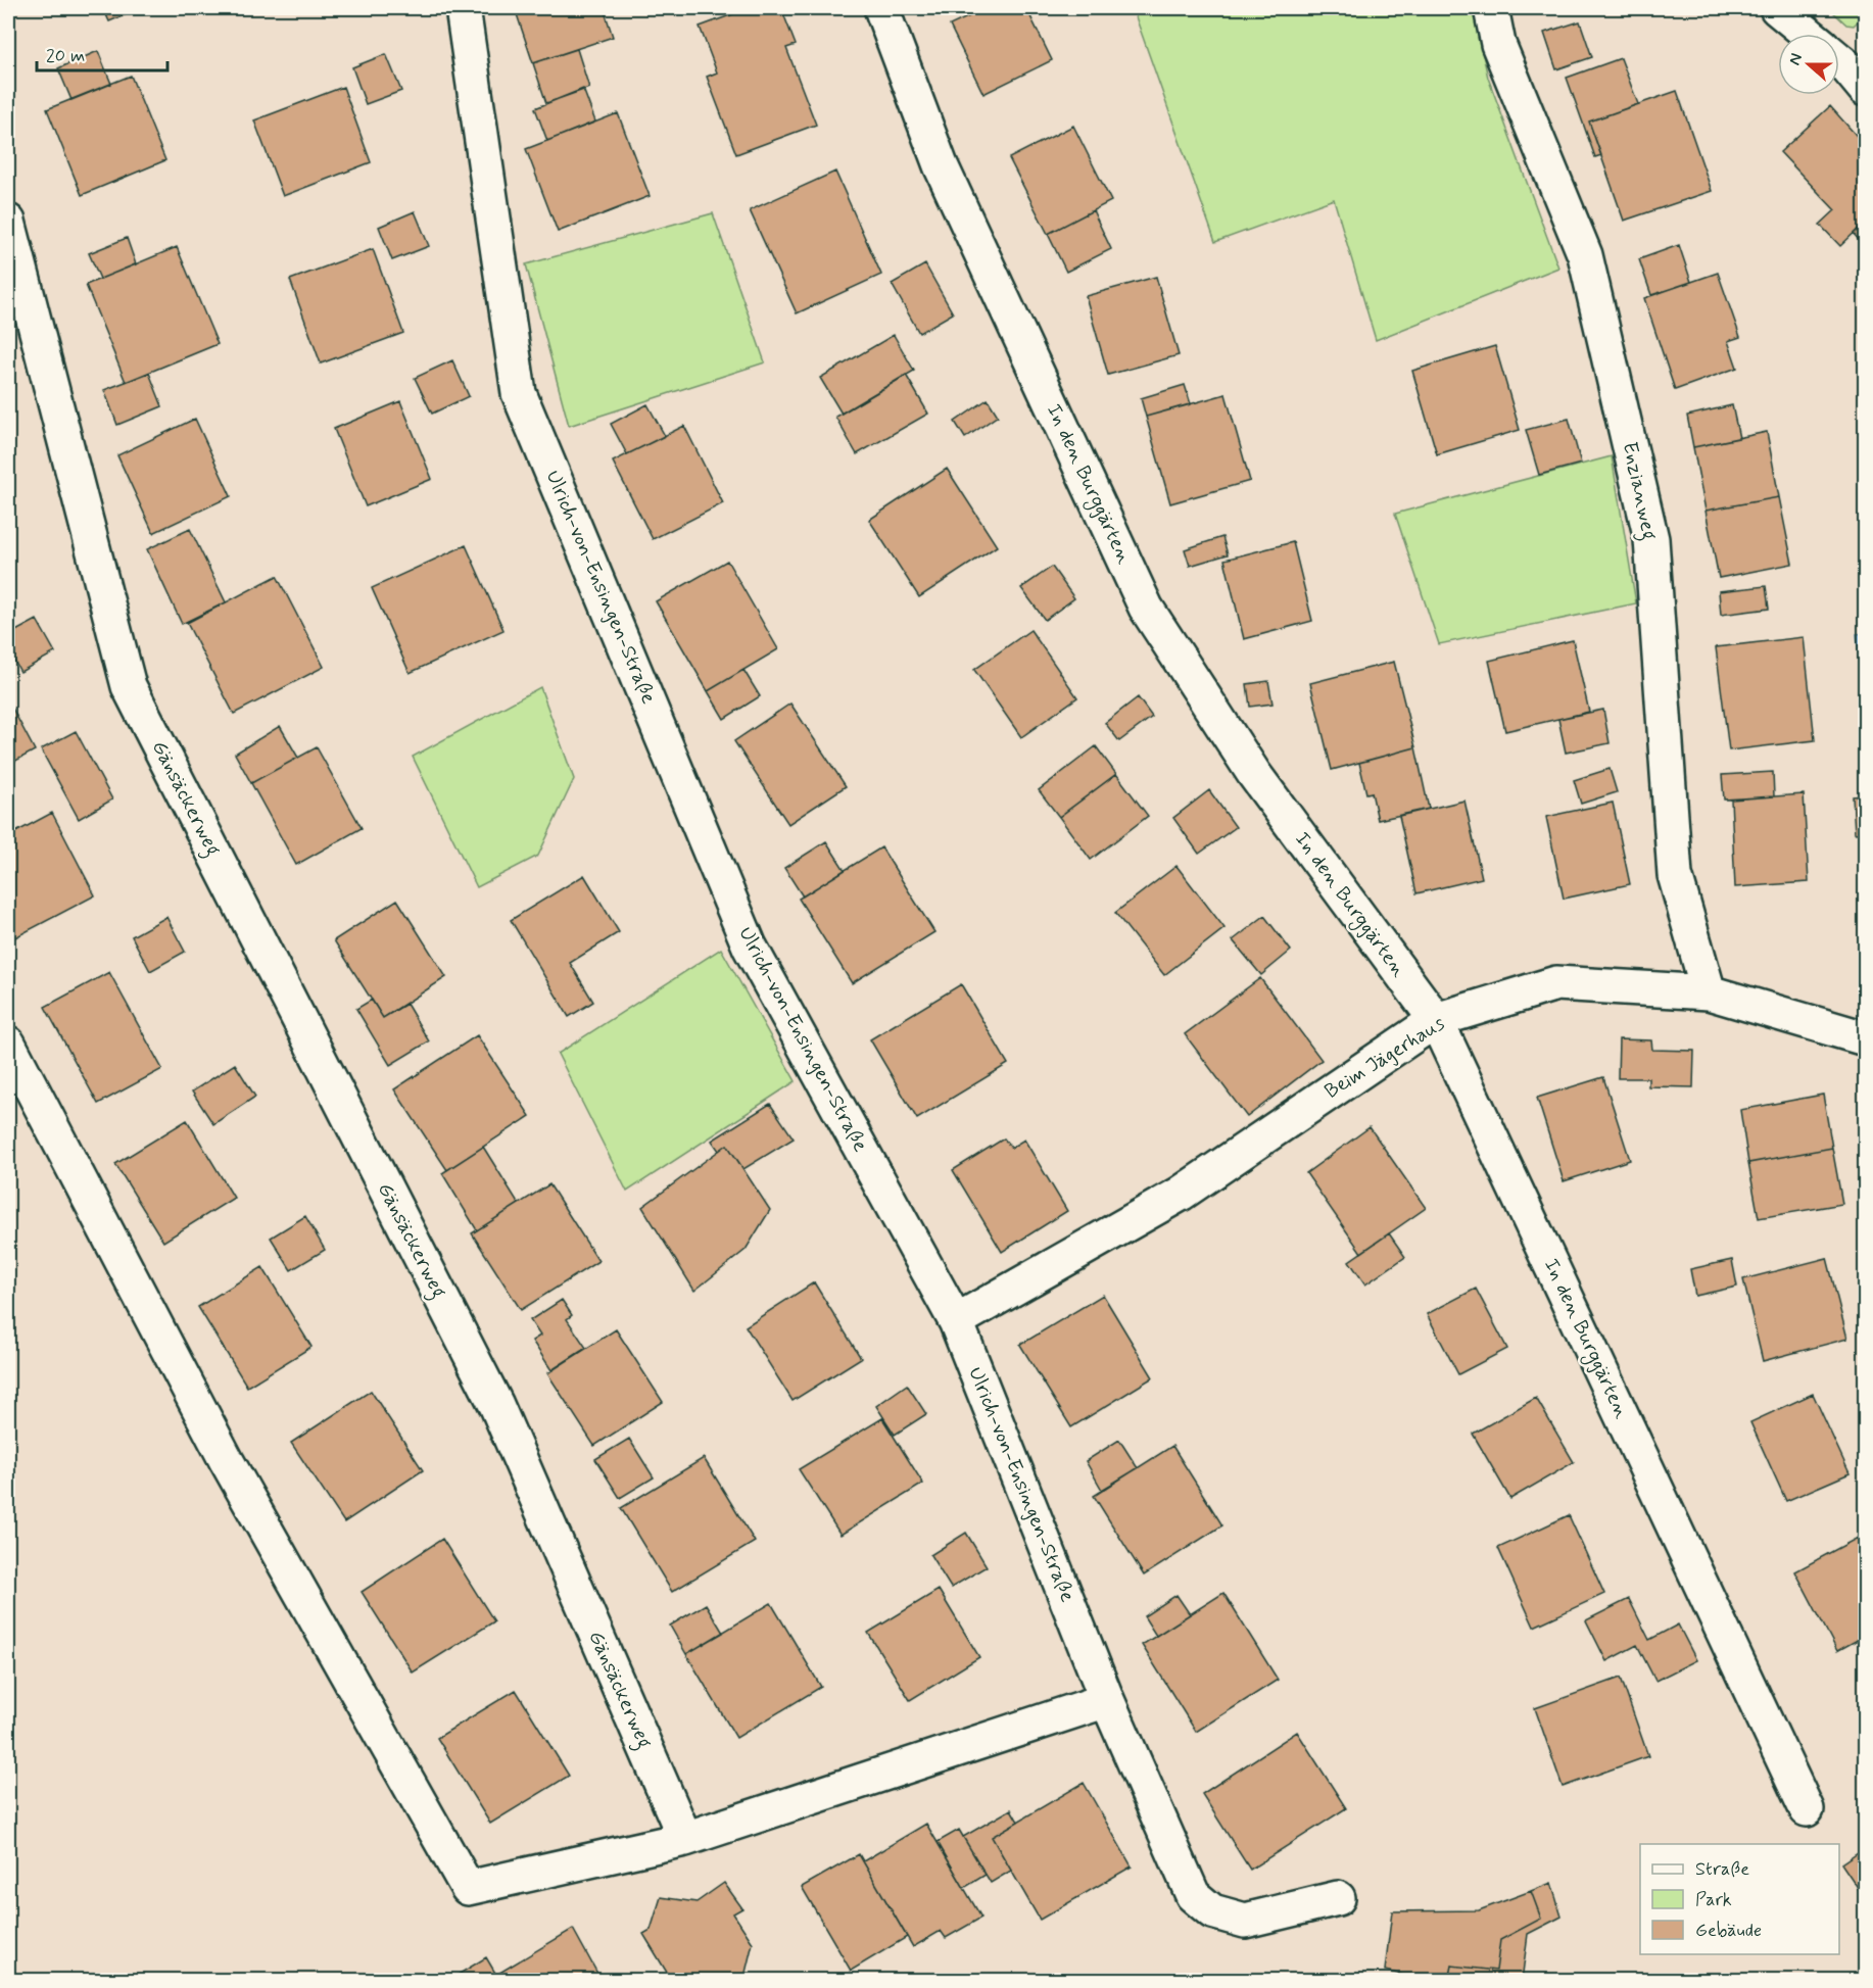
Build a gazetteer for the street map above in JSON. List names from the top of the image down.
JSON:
{
  "streets": {
    "street": [
      "In den Burggärten",
      "Enzianweg",
      "Ulrich-von-Ensingen-Straße",
      "Gänsäckerweg",
      "Beim Jägerhaus"
    ]
  },
  "crossings": [
    ["In den Burggärten", "Beim Jägerhaus"],
    ["Enzianweg", "Beim Jägerhaus"],
    ["Ulrich-von-Ensingen-Straße", "Beim Jägerhaus"]
  ],
  "legend": ["Straße", "Park", "Gebäude"],
  "scale_bar": "20 m",
  "north": "left"
}
